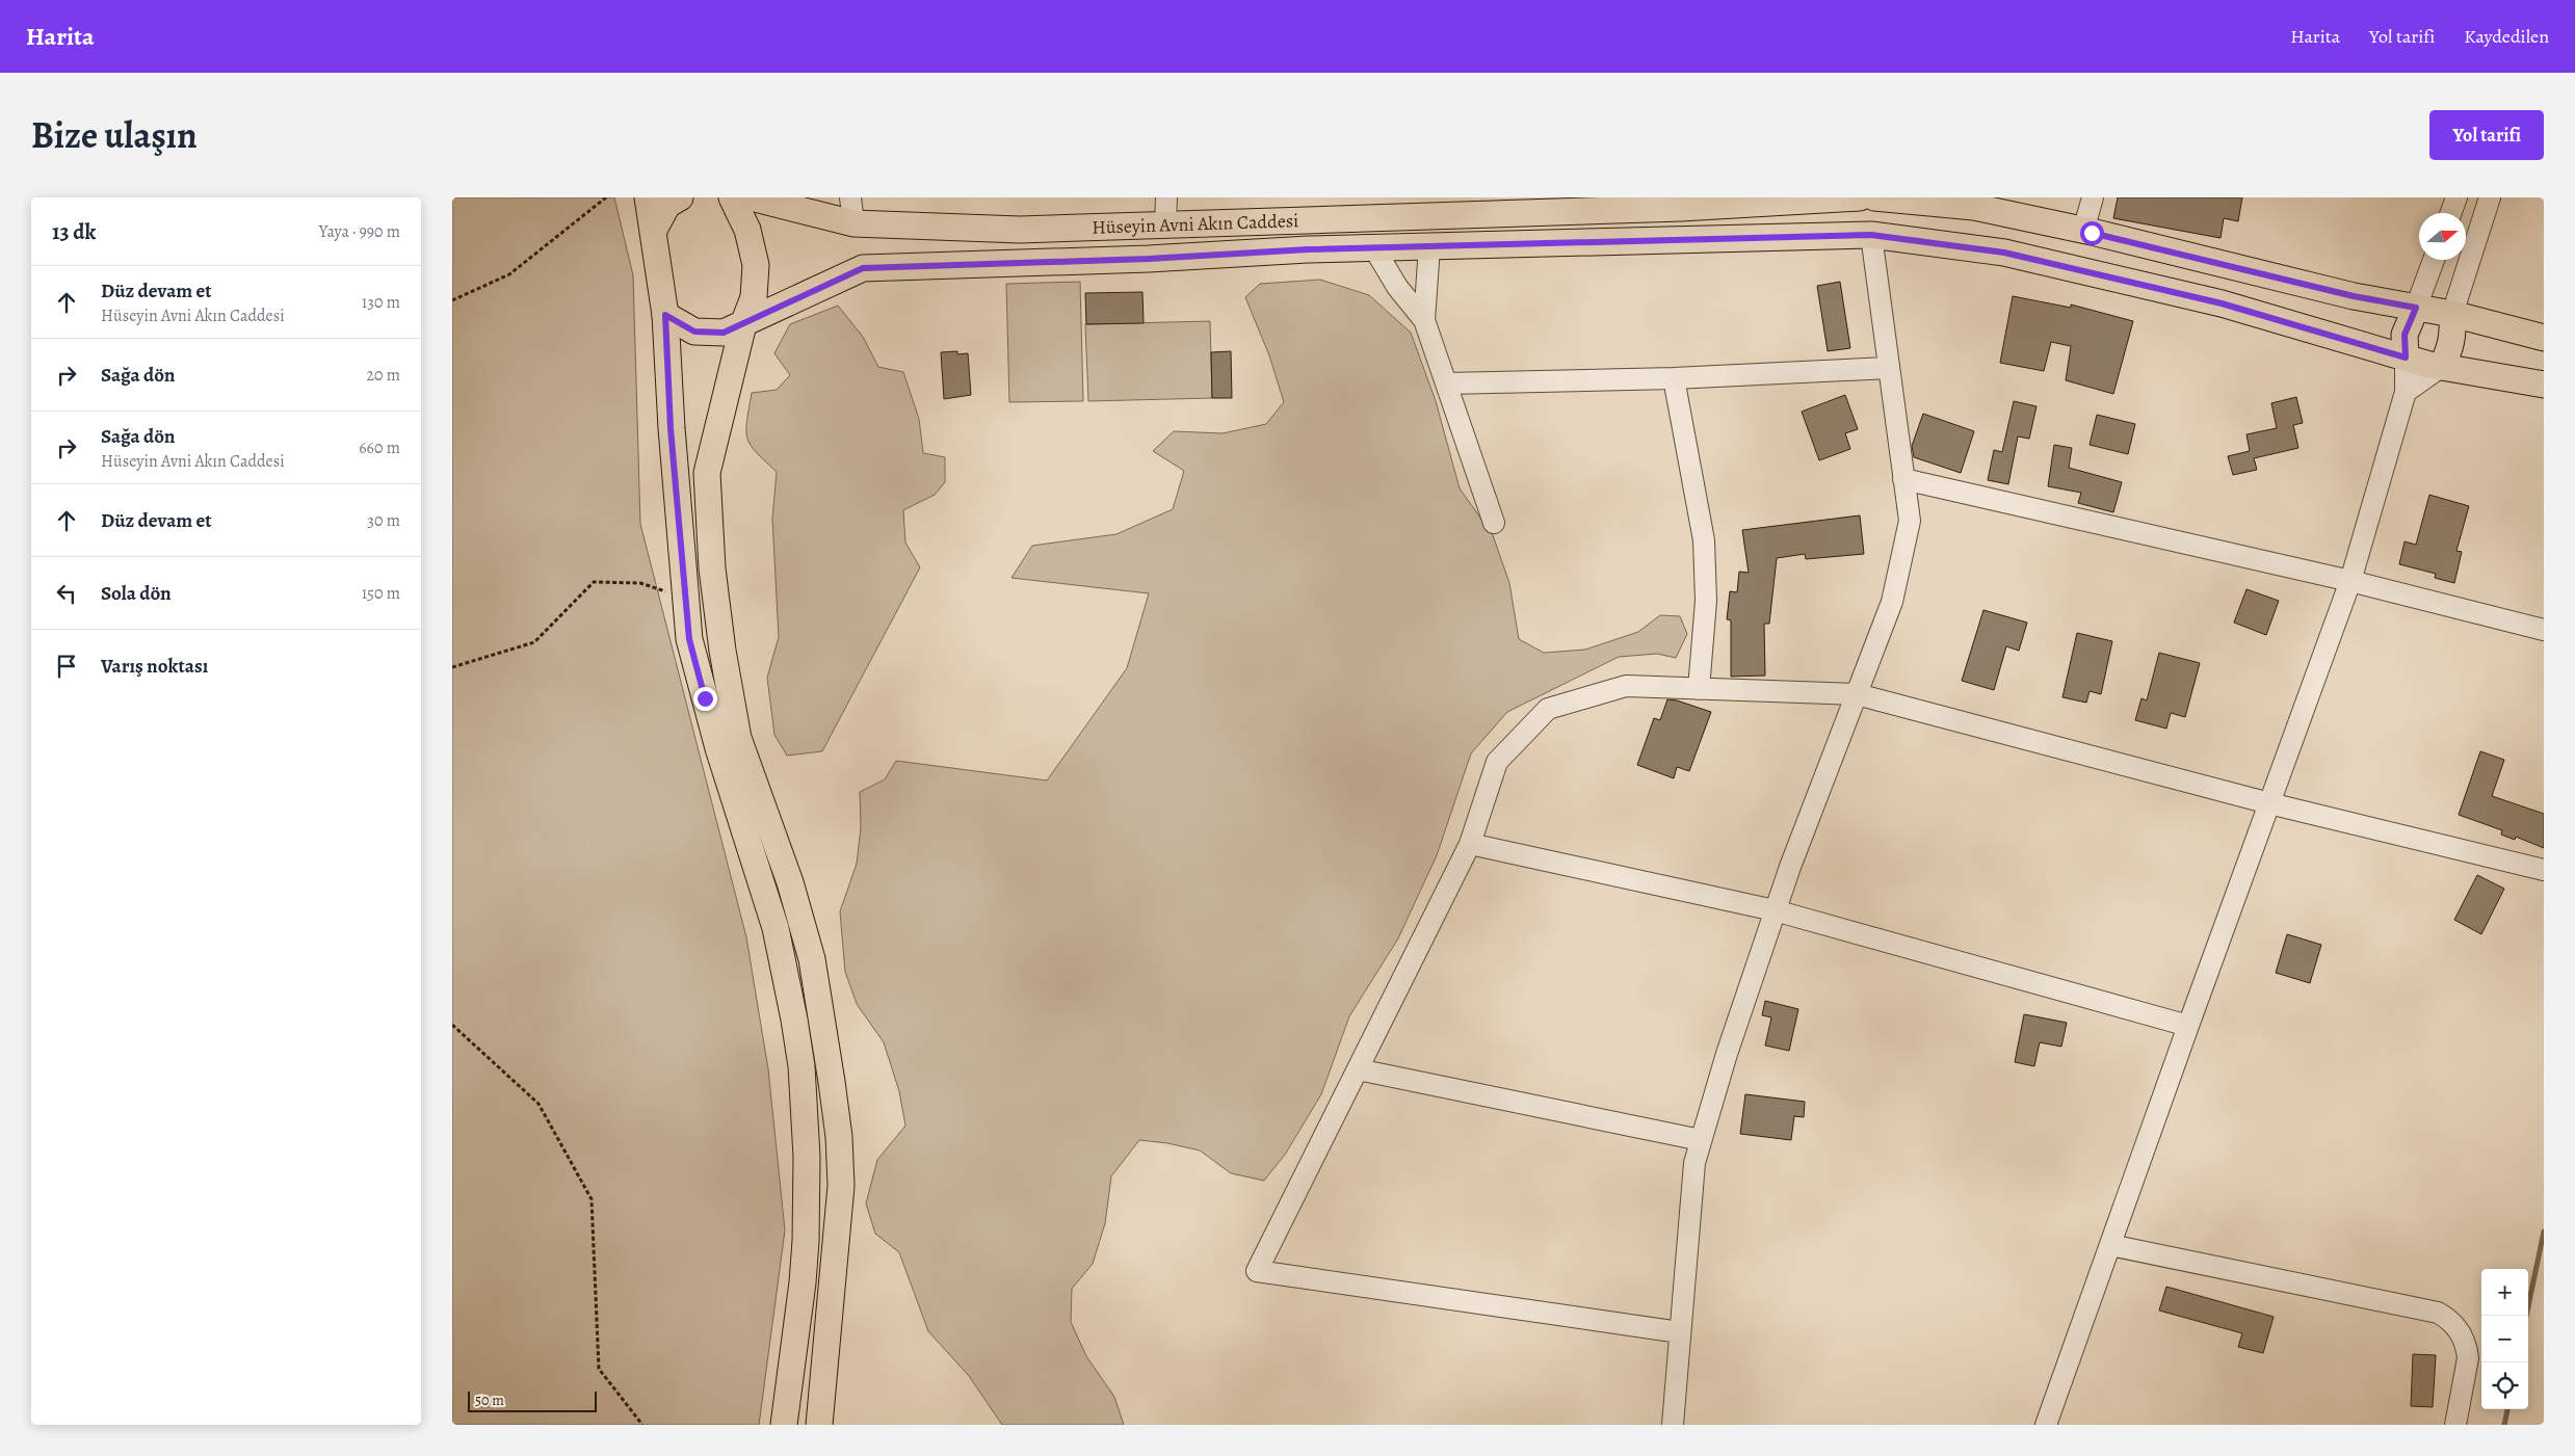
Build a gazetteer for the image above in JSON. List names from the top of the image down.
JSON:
{
  "streets": {
    "main road": ["Hüseyin Avni Akın Caddesi"]
  },
  "scale_bar": "50 m",
  "north": "right",
  "page": {
    "header": "Harita",
    "nav": ["Harita", "Yol tarifi", "Kaydedilen"],
    "title": "Bize ulaşın",
    "buttons": "Yol tarifi",
    "heading": ["13 dk", "Yaya · 990 m"],
    "list": [
      ["Düz devam et", "Hüseyin Avni Akın Caddesi", "130 m"],
      ["Sağa dön", "20 m"],
      ["Sağa dön", "Hüseyin Avni Akın Caddesi", "660 m"],
      ["Düz devam et", "30 m"],
      ["Sola dön", "150 m"],
      "Varış noktası"
    ],
    "map_buttons": ["+", "−"],
    "scale": "50 m"
  }
}
